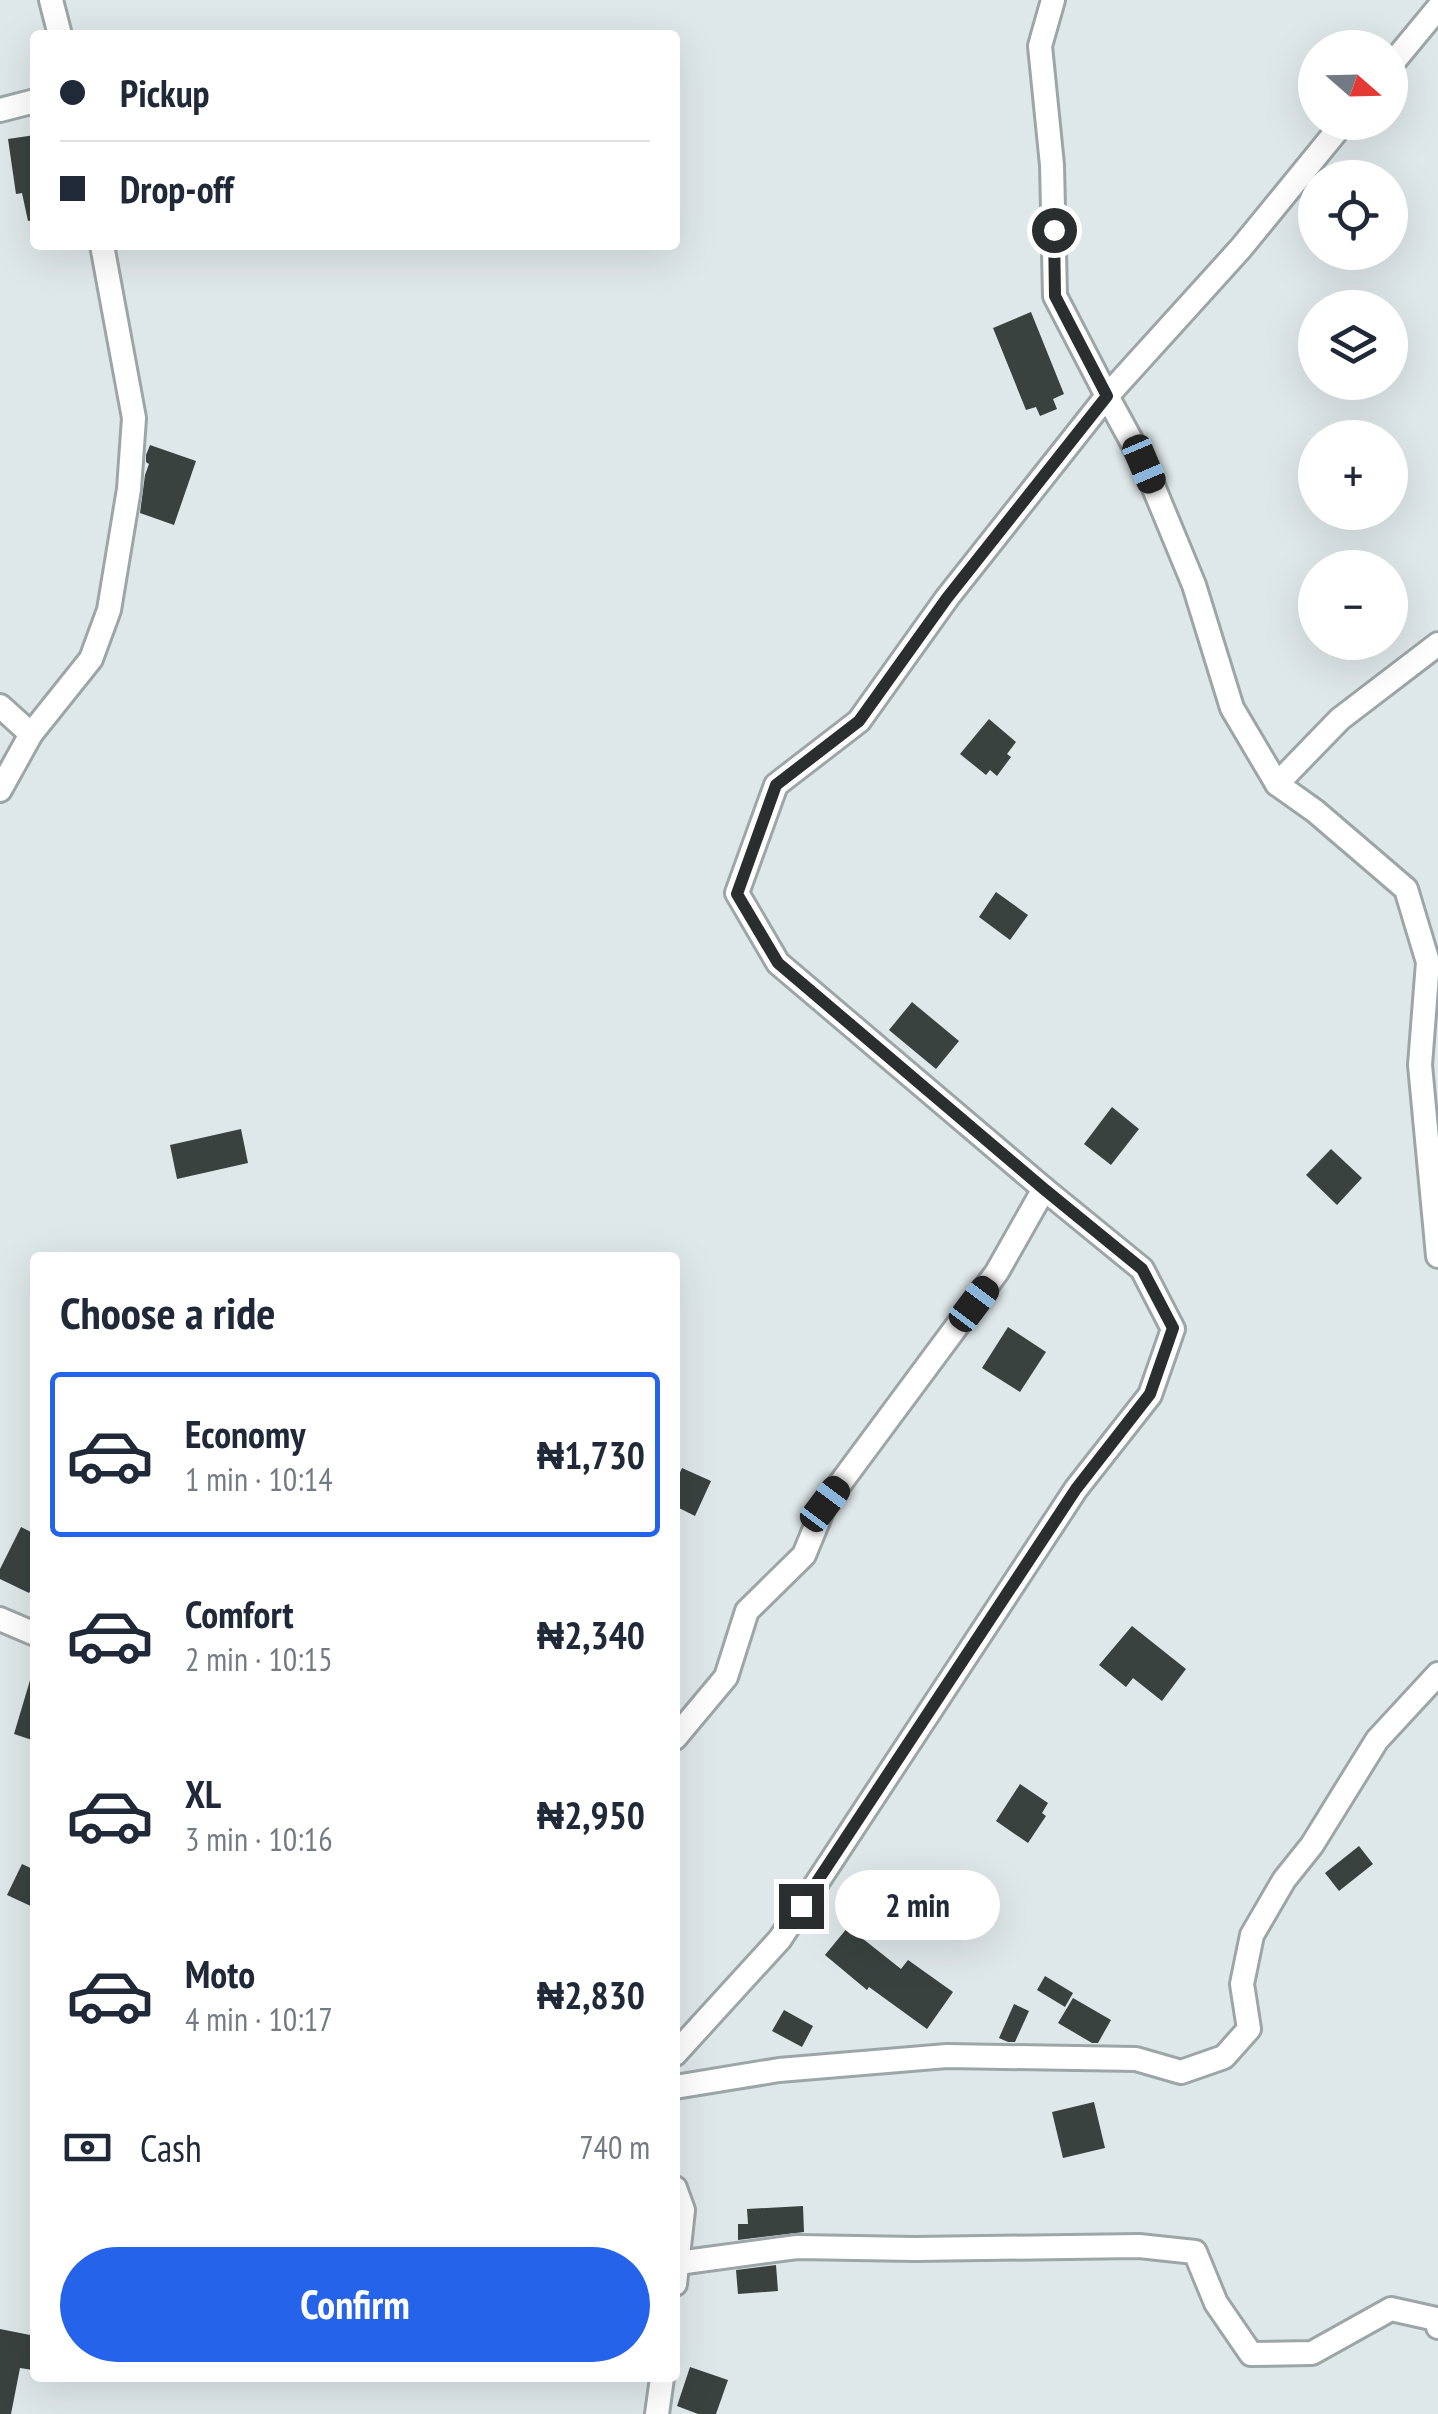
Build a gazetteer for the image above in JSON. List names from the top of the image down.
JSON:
{
  "north": "right",
  "page": {
    "map_buttons": ["+", "−"],
    "banner": ["Pickup", "Drop-off"],
    "heading": "Choose a ride",
    "list": [
      {
        "name": "Economy",
        "note": "1 min · 10:14",
        "value": "₦1,730"
      },
      {
        "name": "Comfort",
        "note": "2 min · 10:15",
        "value": "₦2,340"
      },
      {
        "name": "XL",
        "note": "3 min · 10:16",
        "value": "₦2,950"
      },
      {
        "name": "Moto",
        "note": "4 min · 10:17",
        "value": "₦2,830"
      }
    ],
    "bubble": "2 min",
    "pay": ["Cash", "740 m"],
    "buttons": "Confirm"
  }
}
